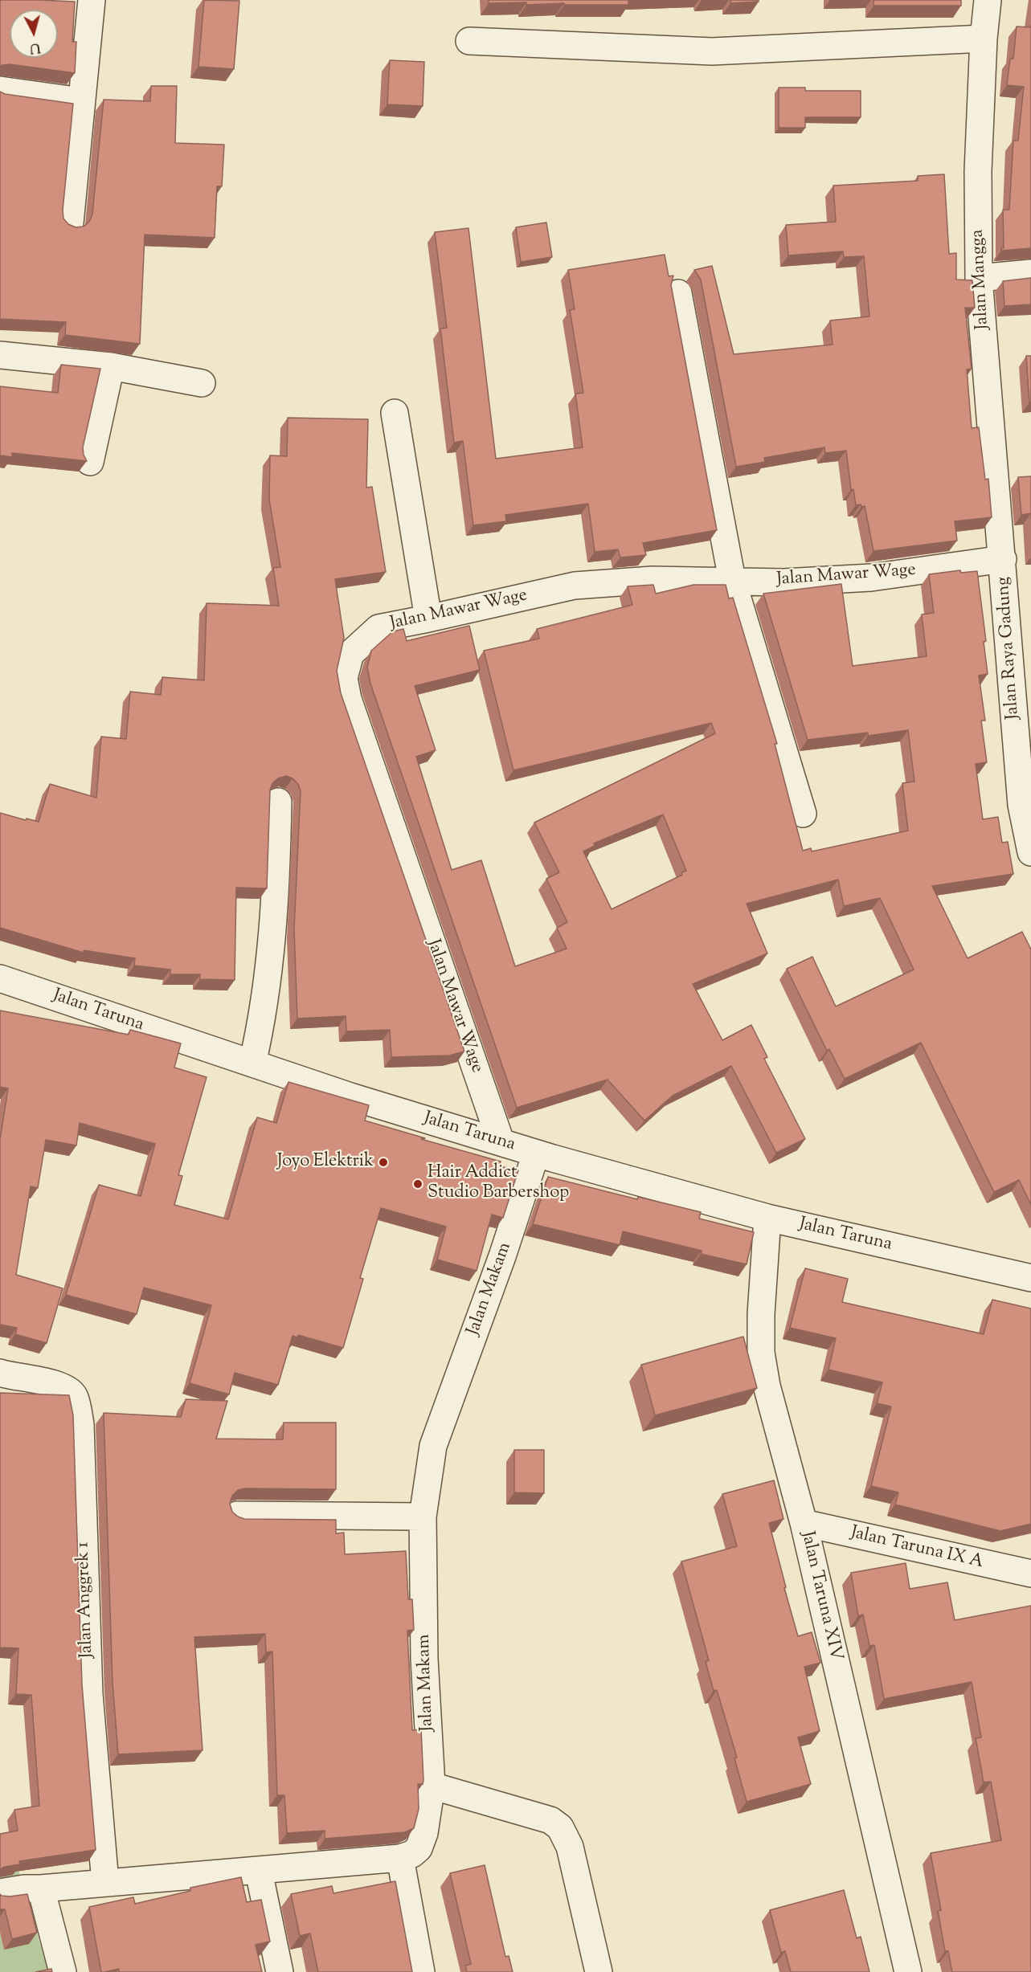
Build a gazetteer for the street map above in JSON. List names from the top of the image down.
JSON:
{
  "streets": {
    "street": [
      "Jalan Mangga",
      "Jalan Mawar Wage",
      "Jalan Raya Gadung",
      "Jalan Taruna",
      "Jalan Makam",
      "Jalan Taruna IX A",
      "Jalan Taruna XIV",
      "Jalan Anggrek 1"
    ]
  },
  "crossings": [
    ["Jalan Mangga", "Jalan Mawar Wage"],
    ["Jalan Mangga", "Jalan Raya Gadung"],
    ["Jalan Mawar Wage", "Jalan Raya Gadung"],
    ["Jalan Mawar Wage", "Jalan Taruna"],
    ["Jalan Taruna", "Jalan Makam"],
    ["Jalan Taruna", "Jalan Taruna XIV"],
    ["Jalan Makam", "Jalan Anggrek 1"],
    ["Jalan Taruna IX A", "Jalan Taruna XIV"]
  ],
  "places": ["Joyo Elektrik", "Hair Addict Studio Barbershop"],
  "north": "bottom"
}
